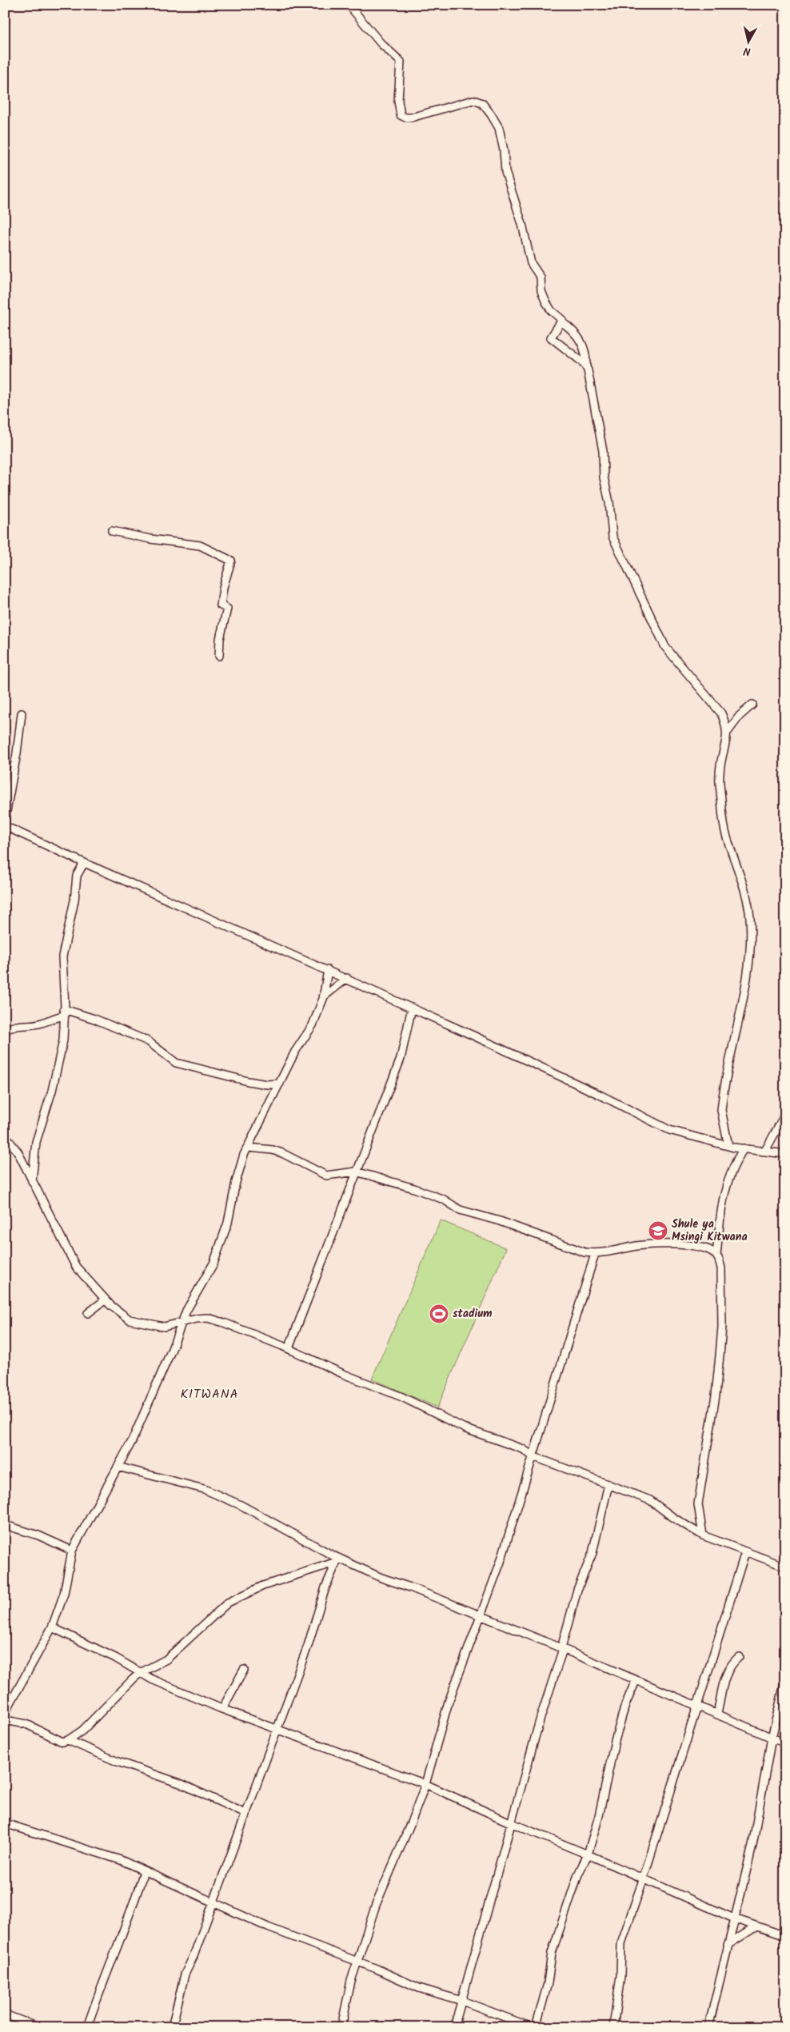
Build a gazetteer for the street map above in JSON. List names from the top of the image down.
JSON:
{
  "districts": ["KITWANA"],
  "places": {
    "school or university": ["Shule ya Msingi Kitwana"],
    "sports": ["stadium"]
  },
  "north": "bottom"
}
